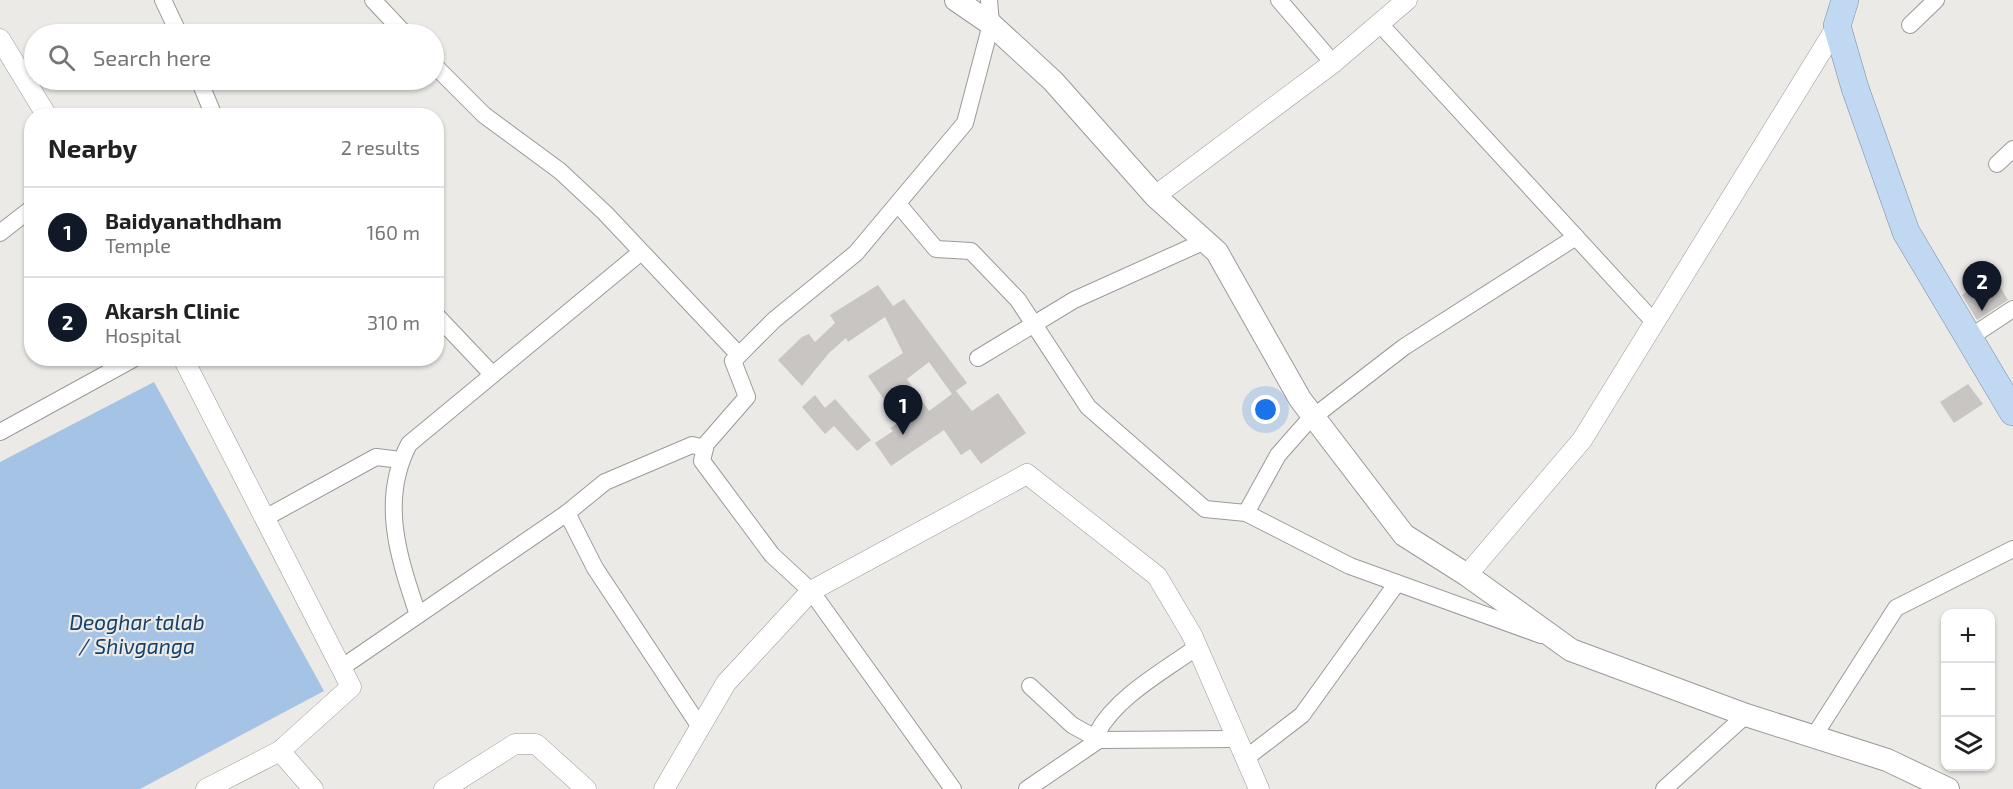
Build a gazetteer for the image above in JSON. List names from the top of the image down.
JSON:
{
  "water": ["Deoghar talab / Shivganga"],
  "page": {
    "search": "Search here",
    "heading": ["Nearby", "2 results"],
    "list": [
      {
        "mark": "1",
        "name": "Baidyanathdham",
        "note": "Temple",
        "value": "160 m"
      },
      {
        "mark": "2",
        "name": "Akarsh Clinic",
        "note": "Hospital",
        "value": "310 m"
      }
    ],
    "pins": ["2", "1"],
    "map_buttons": ["+", "−"]
  }
}
